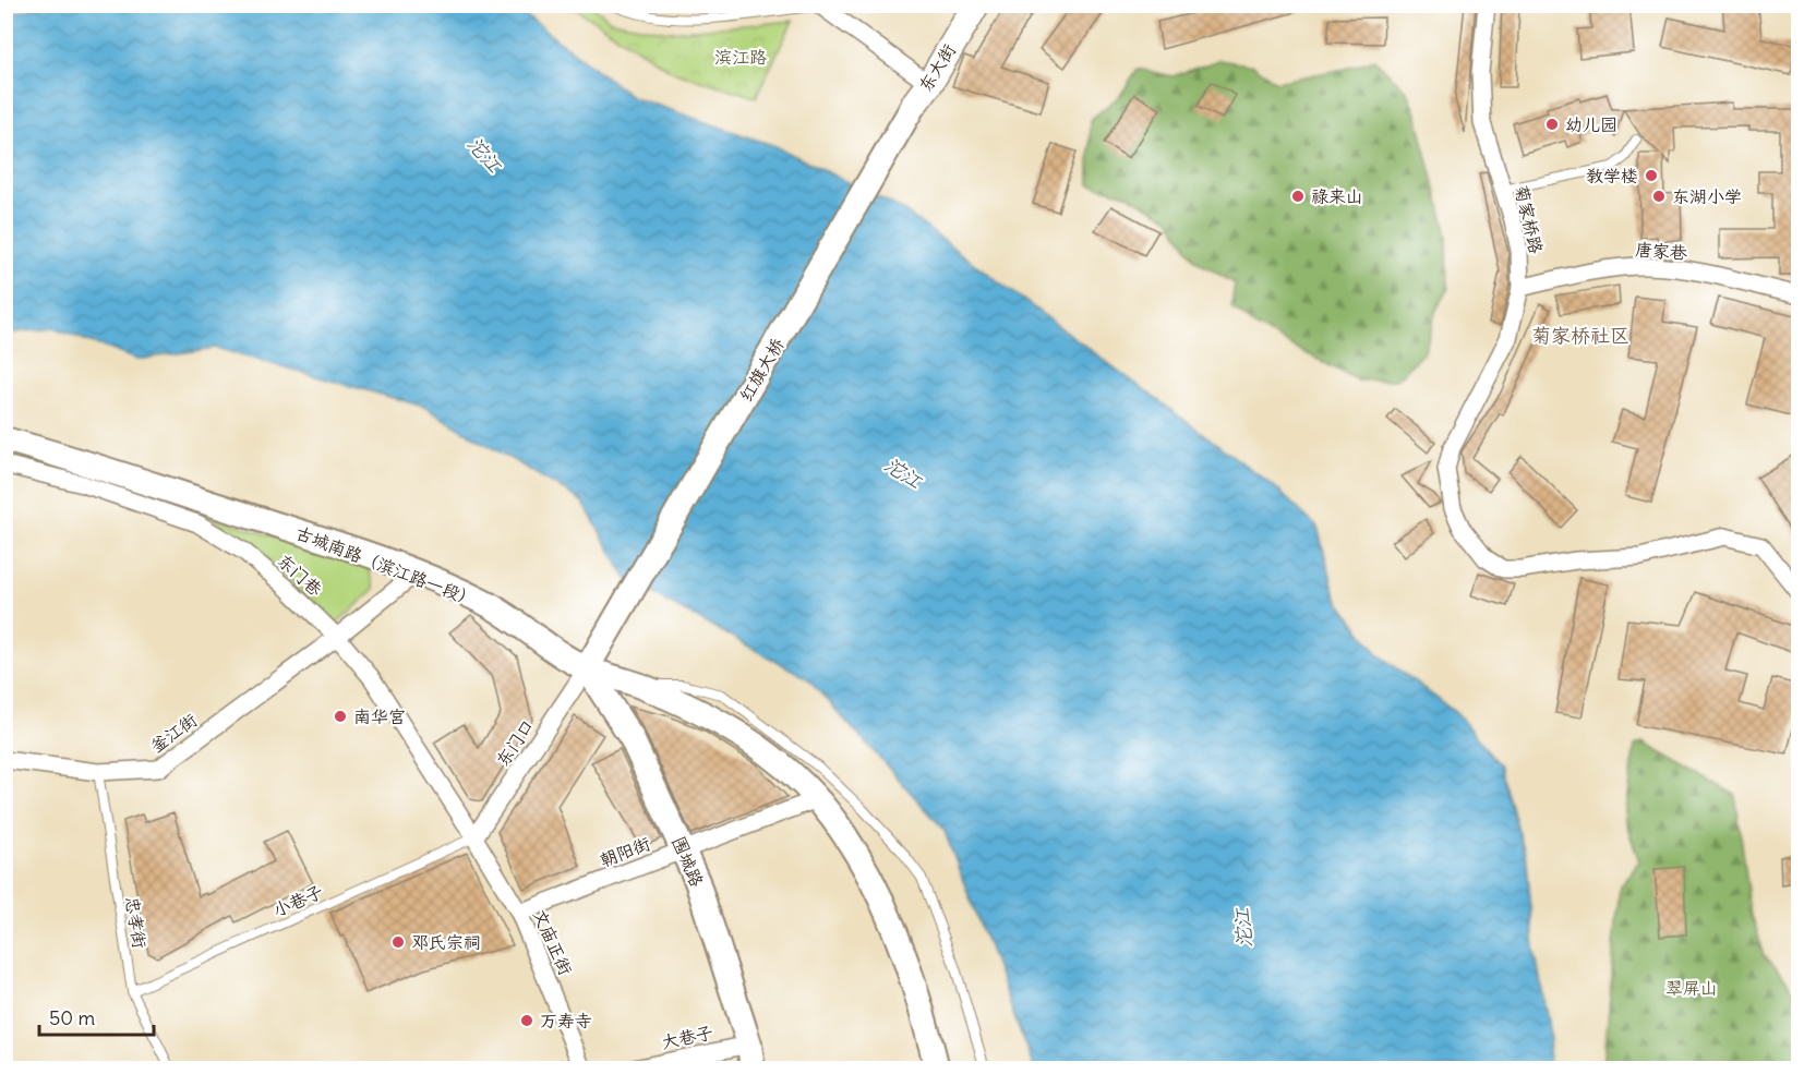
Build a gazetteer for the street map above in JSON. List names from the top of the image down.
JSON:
{
  "streets": {
    "main road": ["东大街"],
    "street": [
      "菊家桥路",
      "唐家巷",
      "红旗大桥",
      "古城南路（滨江路一段）",
      "东门巷",
      "釜江街",
      "东门口",
      "朝阳街",
      "围城路",
      "文庙正街",
      "大巷子"
    ],
    "lane": ["小巷子", "忠孝街"]
  },
  "crossings": [
    ["东大街", "红旗大桥"],
    ["菊家桥路", "唐家巷"],
    ["红旗大桥", "古城南路（滨江路一段）"],
    ["红旗大桥", "东门口"],
    ["红旗大桥", "围城路"],
    ["古城南路（滨江路一段）", "釜江街"],
    ["古城南路（滨江路一段）", "东门口"],
    ["古城南路（滨江路一段）", "朝阳街"],
    ["古城南路（滨江路一段）", "围城路"],
    ["东门巷", "釜江街"],
    ["东门巷", "东门口"],
    ["东门巷", "小巷子"],
    ["东门巷", "文庙正街"],
    ["釜江街", "忠孝街"],
    ["东门口", "围城路"],
    ["东门口", "小巷子"],
    ["东门口", "文庙正街"],
    ["朝阳街", "围城路"],
    ["朝阳街", "文庙正街"],
    ["围城路", "大巷子"],
    ["小巷子", "忠孝街"],
    ["小巷子", "文庙正街"]
  ],
  "districts": ["菊家桥社区"],
  "water": ["沱江"],
  "parks": ["滨江路", "翠屏山"],
  "places": [
    "幼儿园",
    "教学楼",
    "禄来山",
    "东湖小学",
    "南华宫",
    "邓氏宗祠",
    "万寿寺"
  ],
  "scale_bar": "50 m"
}
